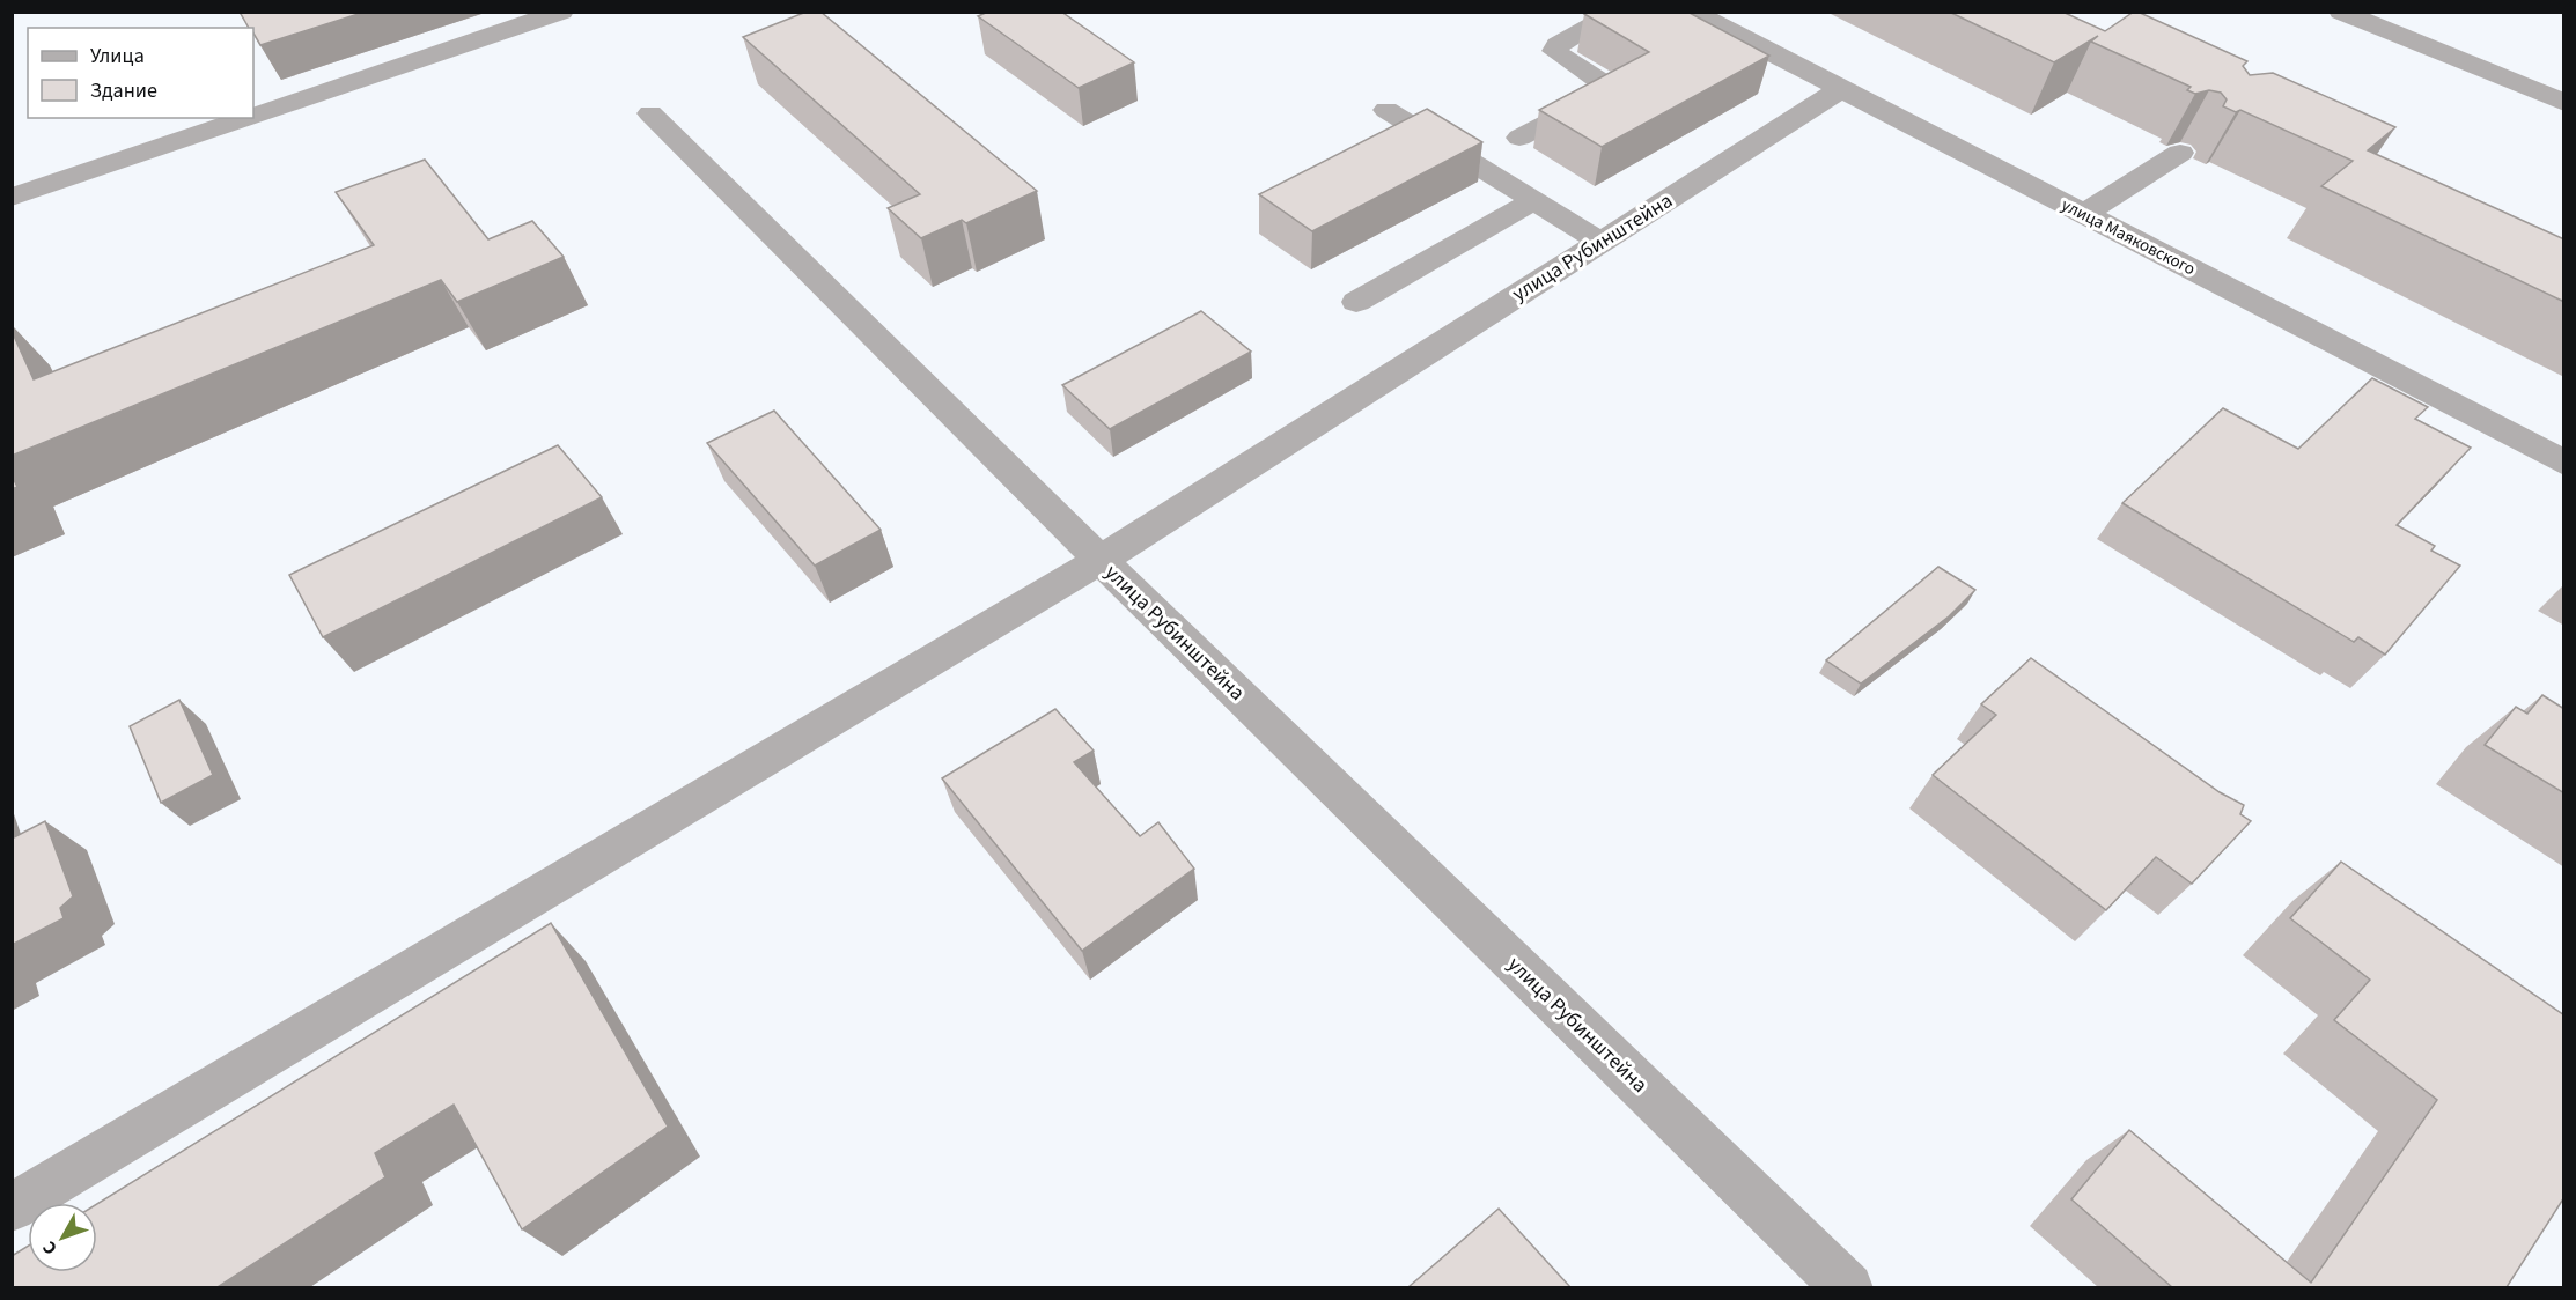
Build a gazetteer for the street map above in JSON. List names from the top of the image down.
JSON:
{
  "streets": {
    "street": ["улица Маяковского", "улица Рубинштейна"]
  },
  "crossings": [
    ["улица Маяковского", "улица Рубинштейна"]
  ],
  "legend": ["Улица", "Здание"],
  "north": "bottom left"
}
